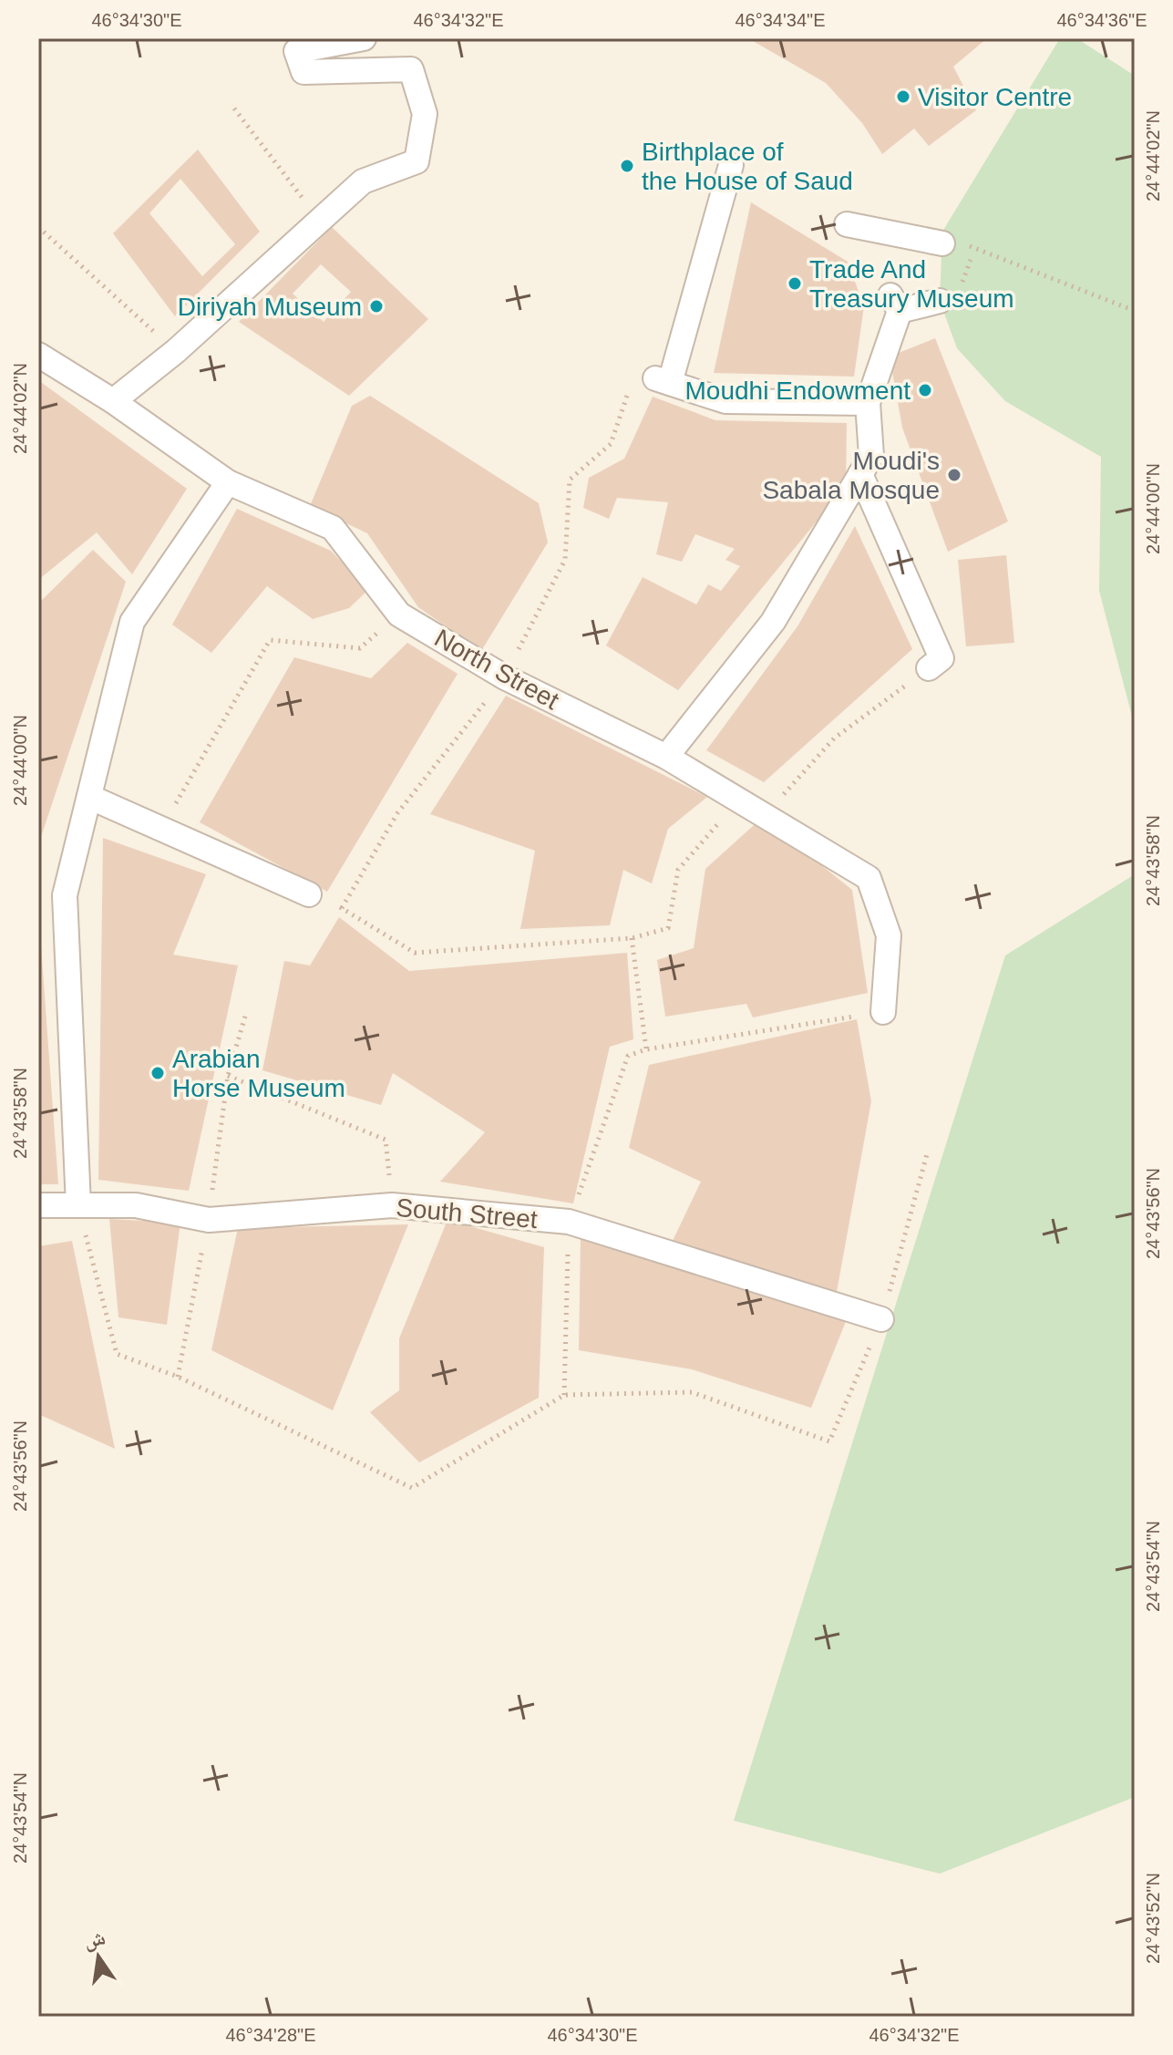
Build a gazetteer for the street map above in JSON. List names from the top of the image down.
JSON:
{
  "streets": {
    "street": ["North Street", "South Street"]
  },
  "places": [
    "Visitor Centre",
    "Birthplace of the House of Saud",
    "Trade And Treasury Museum",
    "Diriyah Museum",
    "Moudhi Endowment",
    "Moudi's Sabala Mosque",
    "Arabian Horse Museum"
  ],
  "north": "top",
  "coordinates": [
    "46°34'30\"E",
    "46°34'32\"E",
    "46°34'34\"E",
    "46°34'36\"E",
    "24°44'02\"N",
    "24°44'00\"N",
    "24°43'58\"N",
    "24°43'56\"N",
    "24°43'54\"N",
    "24°43'52\"N",
    "46°34'28\"E"
  ]
}
